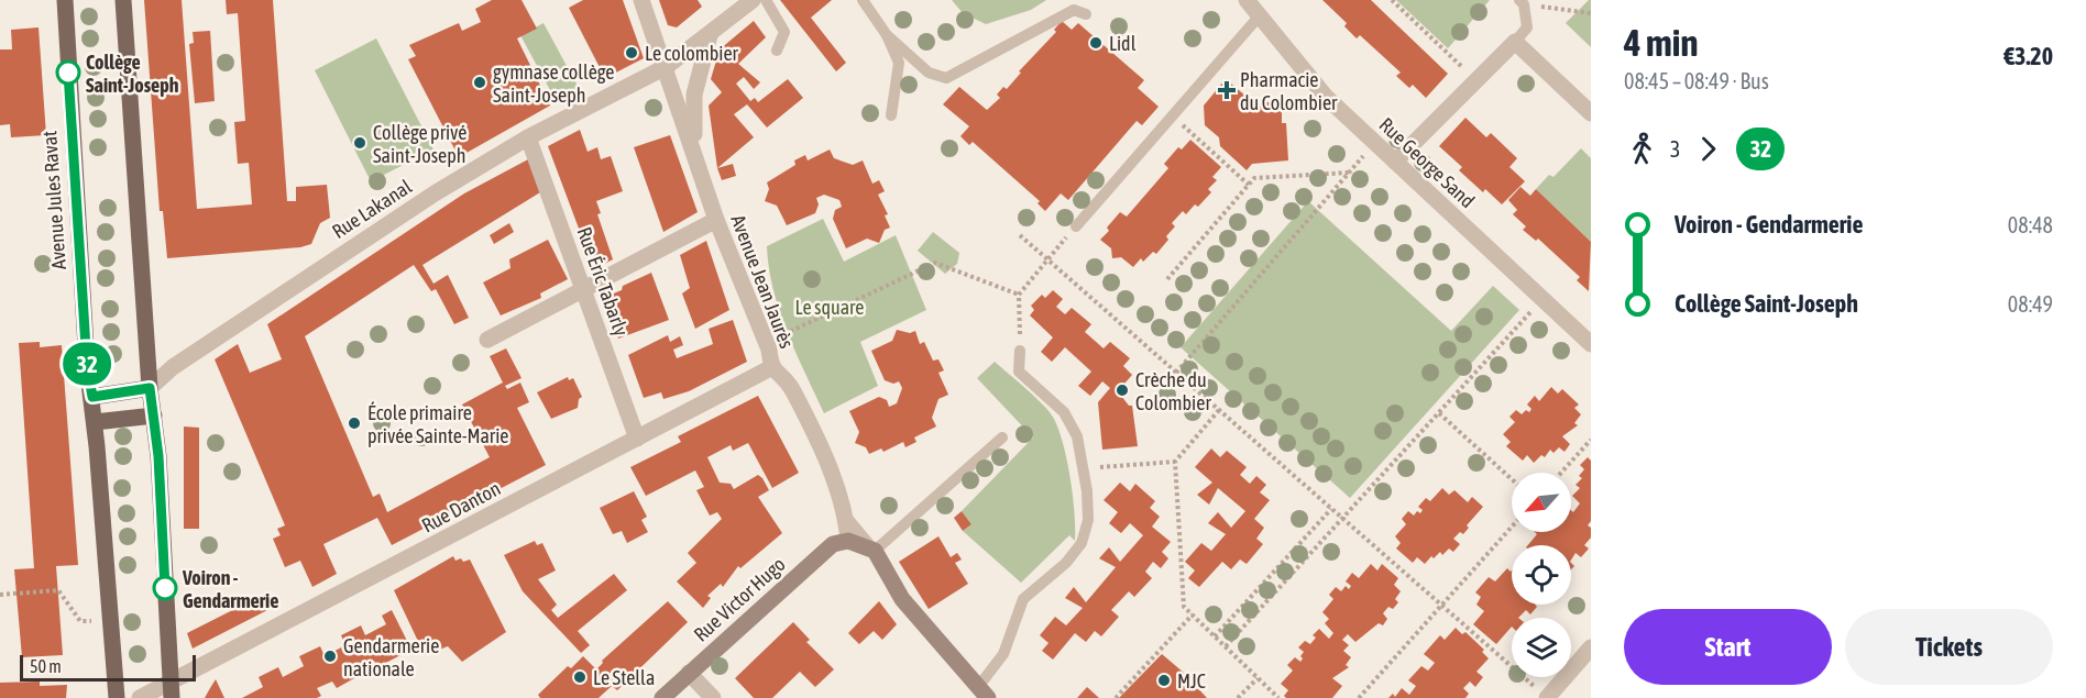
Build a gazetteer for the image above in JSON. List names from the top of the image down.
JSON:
{
  "streets": {
    "main road": ["Avenue Jules Ravat", "Rue Victor Hugo"],
    "street": [
      "Rue George Sand",
      "Rue Lakanal",
      "Rue Éric Tabarly",
      "Avenue Jean Jaurès",
      "Rue Danton"
    ]
  },
  "crossings": [
    ["Rue Lakanal", "Rue Éric Tabarly"],
    ["Rue Lakanal", "Avenue Jean Jaurès"],
    ["Rue Éric Tabarly", "Rue Danton"],
    ["Avenue Jean Jaurès", "Rue Danton"],
    ["Avenue Jean Jaurès", "Rue Victor Hugo"]
  ],
  "parks": ["Le square"],
  "places": {
    "other": [
      "Lidl",
      "Le colombier",
      "Collège Saint-Joseph",
      "gymnase collège Saint-Joseph",
      "Collège privé Saint-Joseph",
      "Crèche du Colombier",
      "École primaire privée Sainte-Marie",
      "Voiron - Gendarmerie",
      "Gendarmerie nationale",
      "Le Stella",
      "MJC"
    ],
    "health": ["Pharmacie du Colombier"]
  },
  "lines": ["bus line 32"],
  "scale_bar": "50 m",
  "north": "bottom left",
  "page": {
    "on_map": "32",
    "heading": ["4 min", "08:45 – 08:49 · Bus", "€3.20"],
    "legs": ["3", "32"],
    "list": [
      {
        "name": "Voiron - Gendarmerie",
        "value": "08:48"
      },
      {
        "name": "Collège Saint-Joseph",
        "value": "08:49"
      }
    ],
    "buttons": ["Start", "Tickets"],
    "scale": "50 m"
  }
}
